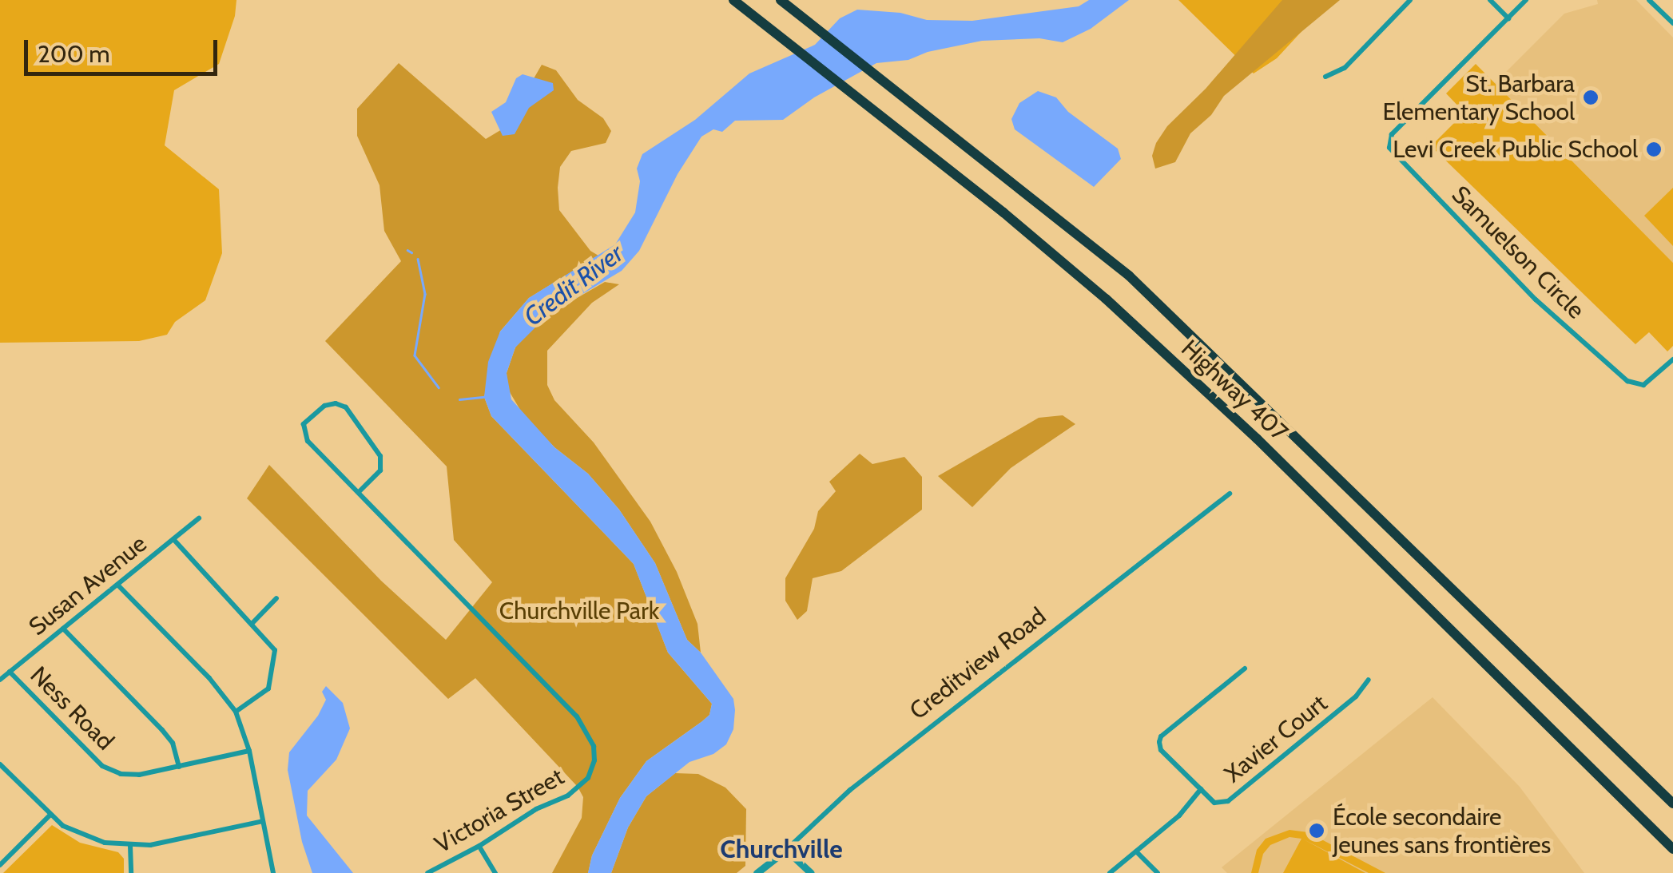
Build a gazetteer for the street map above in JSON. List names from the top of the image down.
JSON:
{
  "streets": {
    "highway": ["Highway 407"],
    "street": [
      "Samuelson Circle",
      "Susan Avenue",
      "Creditview Road",
      "Ness Road",
      "Xavier Court",
      "Victoria Street"
    ]
  },
  "crossings": [
    ["Susan Avenue", "Ness Road"]
  ],
  "districts": ["Churchville"],
  "water": ["Credit River"],
  "parks": ["Churchville Park"],
  "places": ["St. Barbara Elementary School", "Levi Creek Public School", "École secondaire Jeunes sans frontières"],
  "scale_bar": "200 m"
}
